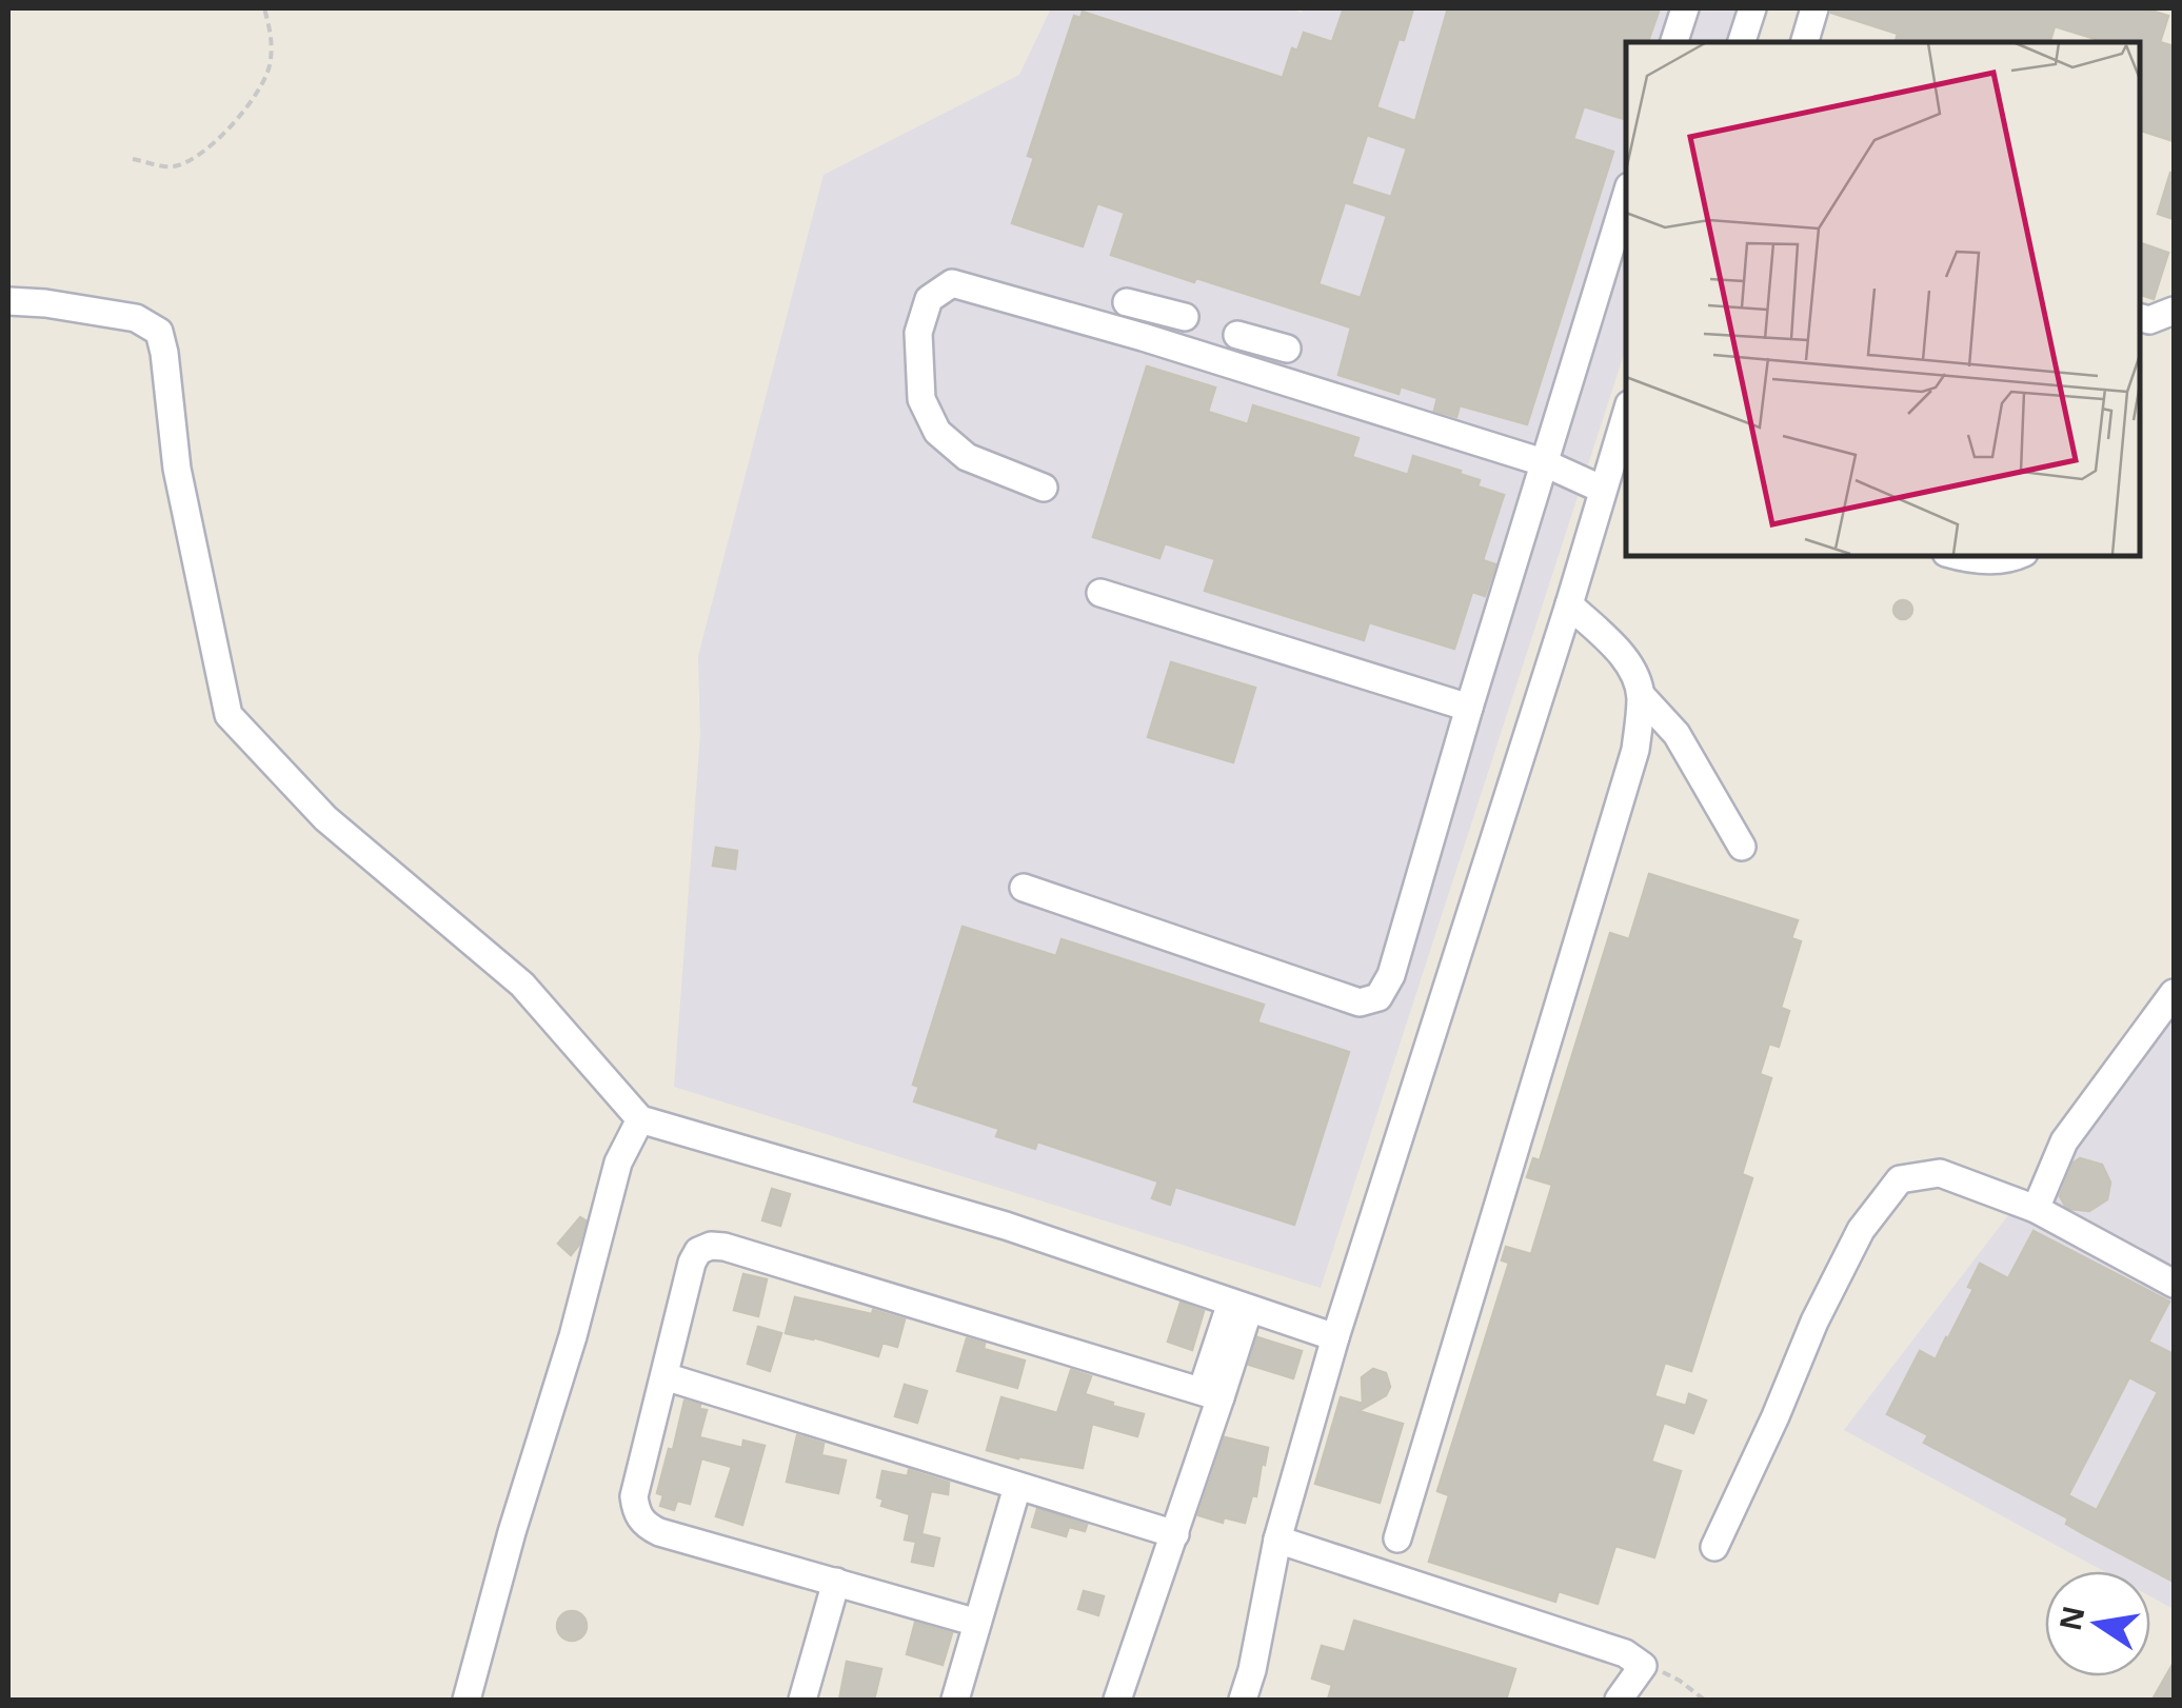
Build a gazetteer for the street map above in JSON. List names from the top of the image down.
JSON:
{
  "north": "left"
}
